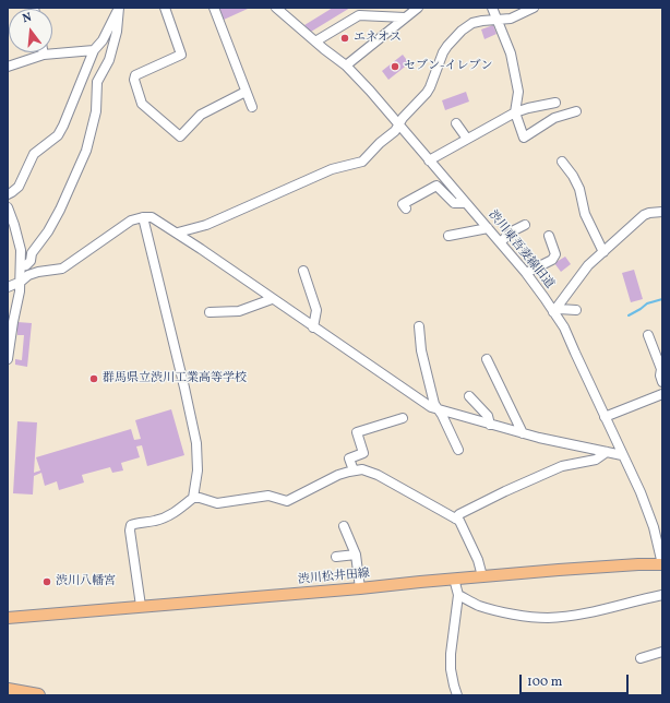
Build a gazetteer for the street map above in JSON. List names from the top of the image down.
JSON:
{
  "streets": {
    "main road": ["渋川松井田線"],
    "street": ["渋川東吾妻線旧道"]
  },
  "crossings": [
    ["渋川東吾妻線旧道", "渋川松井田線"]
  ],
  "places": [
    "エネオス",
    "セブン-イレブン",
    "群馬県立渋川工業高等学校",
    "渋川八幡宮"
  ],
  "scale_bar": "100 m",
  "north": "top"
}
